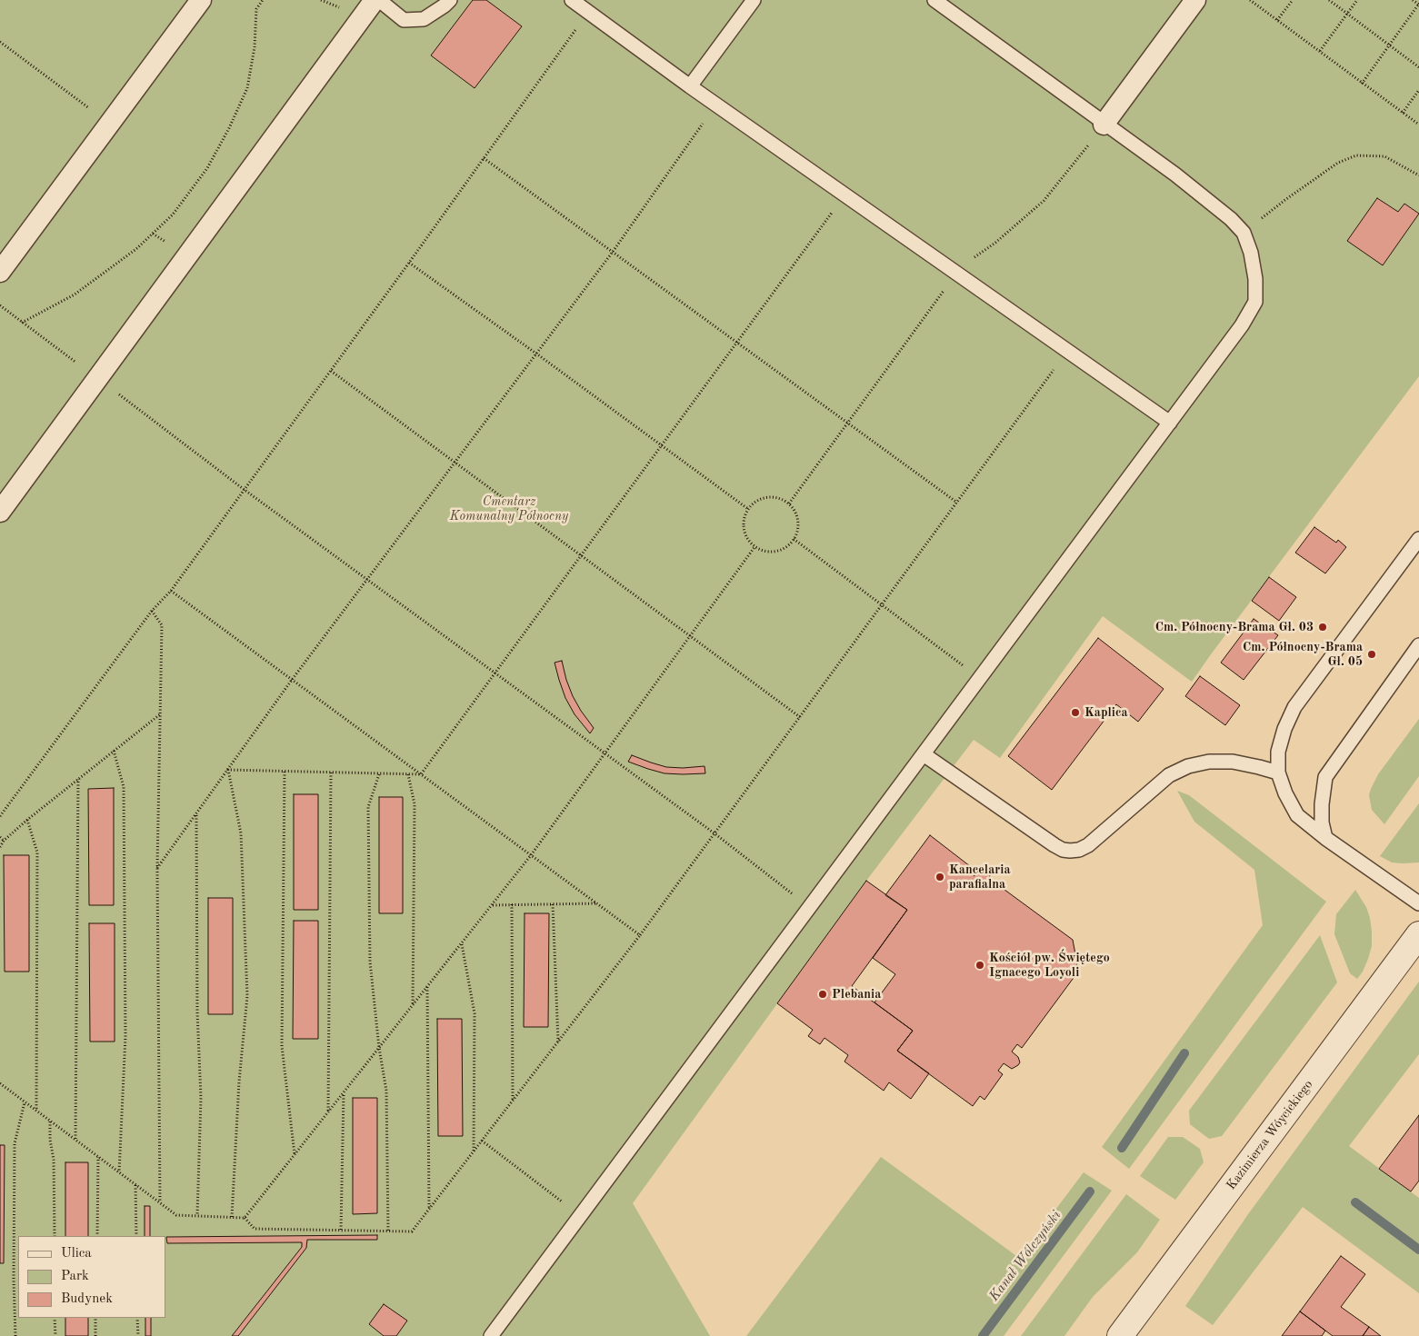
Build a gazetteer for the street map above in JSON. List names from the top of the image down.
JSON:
{
  "streets": {
    "street": ["Kazimierza Wóycickiego"]
  },
  "water": ["Kanał Wólczyński"],
  "parks": ["Cmentarz Komunalny Północny"],
  "places": [
    "Cm. Północny-Brama Gł. 03",
    "Cm. Północny-Brama Gł. 05",
    "Kaplica",
    "Kancelaria parafialna",
    "Kościół pw. Świętego Ignacego Loyoli",
    "Plebania"
  ],
  "legend": ["Ulica", "Park", "Budynek"]
}
